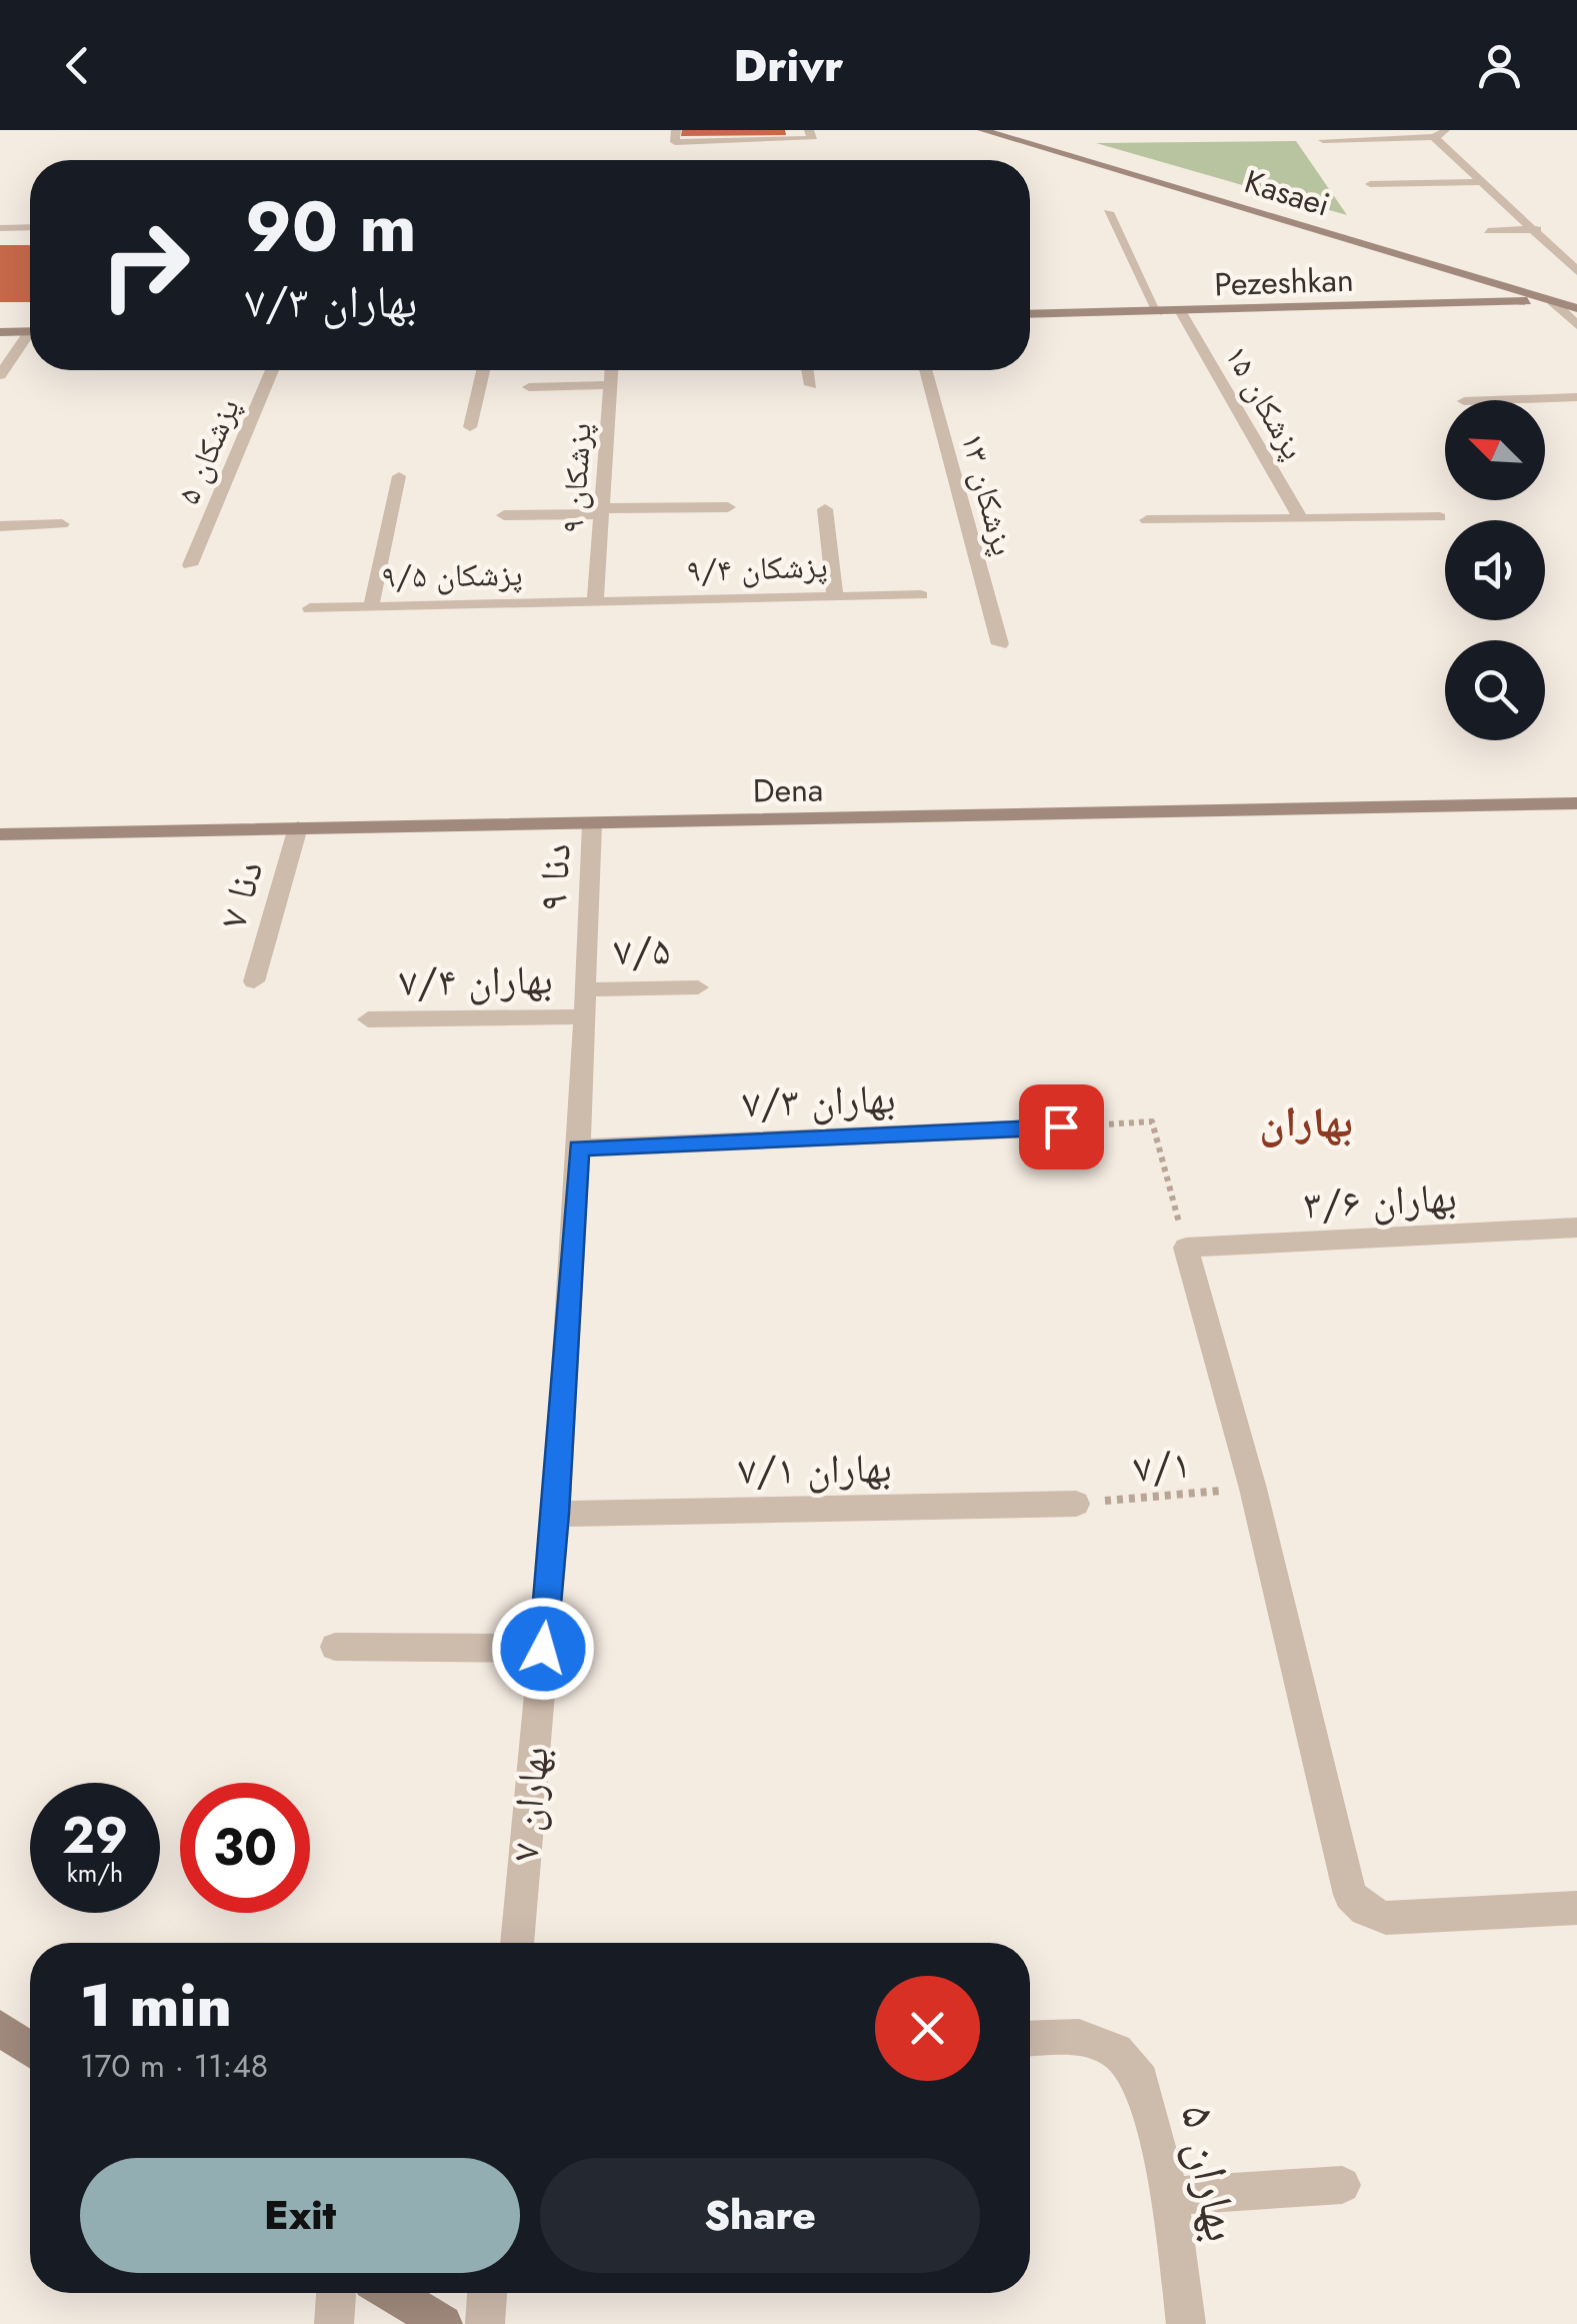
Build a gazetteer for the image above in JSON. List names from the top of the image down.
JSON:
{
  "streets": {
    "street": [
      "Kasaei",
      "Pezeshkan",
      "۱۵ پزشکان",
      "۵ پزشکان",
      "۹ پزشکان",
      "۱۳ پزشکان",
      "۹/۴ پزشکان",
      "۹/۵ پزشکان",
      "Dena",
      "۹ دنا",
      "۷ دنا",
      "۷/۵",
      "۷/۴ بهاران",
      "۷/۳ بهاران",
      "۳/۶ بهاران",
      "۷/۱ بهاران",
      "۷ بهاران",
      "۵ بهاران"
    ],
    "path": ["۷/۱"]
  },
  "crossings": [
    ["Kasaei", "Pezeshkan"],
    ["Pezeshkan", "۱۵ پزشکان"],
    ["۹ پزشکان", "۹/۴ پزشکان"],
    ["۹ پزشکان", "۹/۵ پزشکان"],
    ["۹/۴ پزشکان", "۹/۵ پزشکان"],
    ["Dena", "۹ دنا"],
    ["Dena", "۷ دنا"],
    ["۹ دنا", "۷ بهاران"],
    ["۷/۵", "۷/۴ بهاران"],
    ["۷/۵", "۷ بهاران"],
    ["۷/۴ بهاران", "۷ بهاران"],
    ["۷/۳ بهاران", "۷ بهاران"],
    ["۷/۱", "۷/۱ بهاران"],
    ["۷/۱ بهاران", "۷ بهاران"]
  ],
  "districts": ["بهاران"],
  "north": "top left",
  "page": {
    "header": "Drivr",
    "turn": ["90 m", "۷/۳ بهاران"],
    "speed": "29 km/h",
    "limit": "30",
    "heading": ["1 min", "170 m · 11:48"],
    "buttons": ["Exit", "Share"]
  }
}
